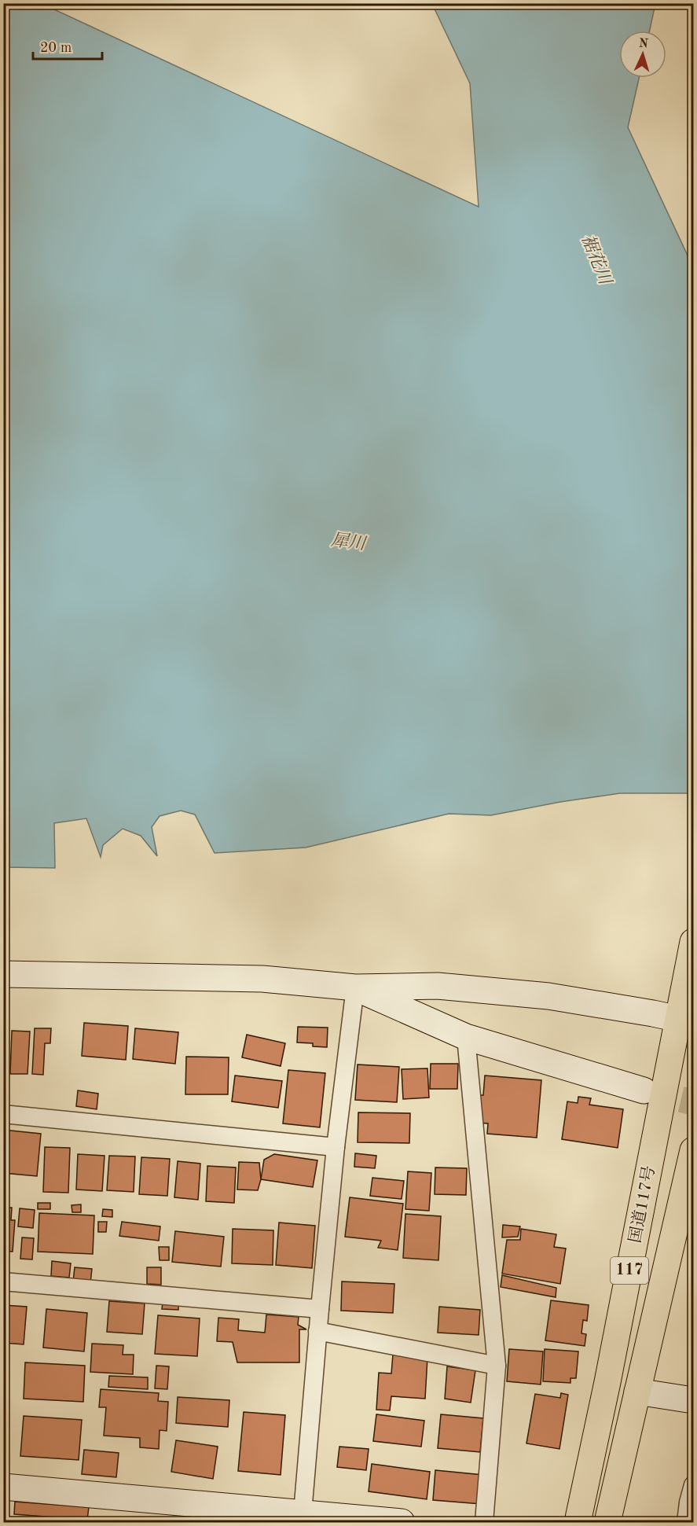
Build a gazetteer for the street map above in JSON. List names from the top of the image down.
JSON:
{
  "streets": {
    "highway": ["国道117号", "117"]
  },
  "water": ["裾花川", "犀川"],
  "scale_bar": "20 m",
  "north": "top"
}
